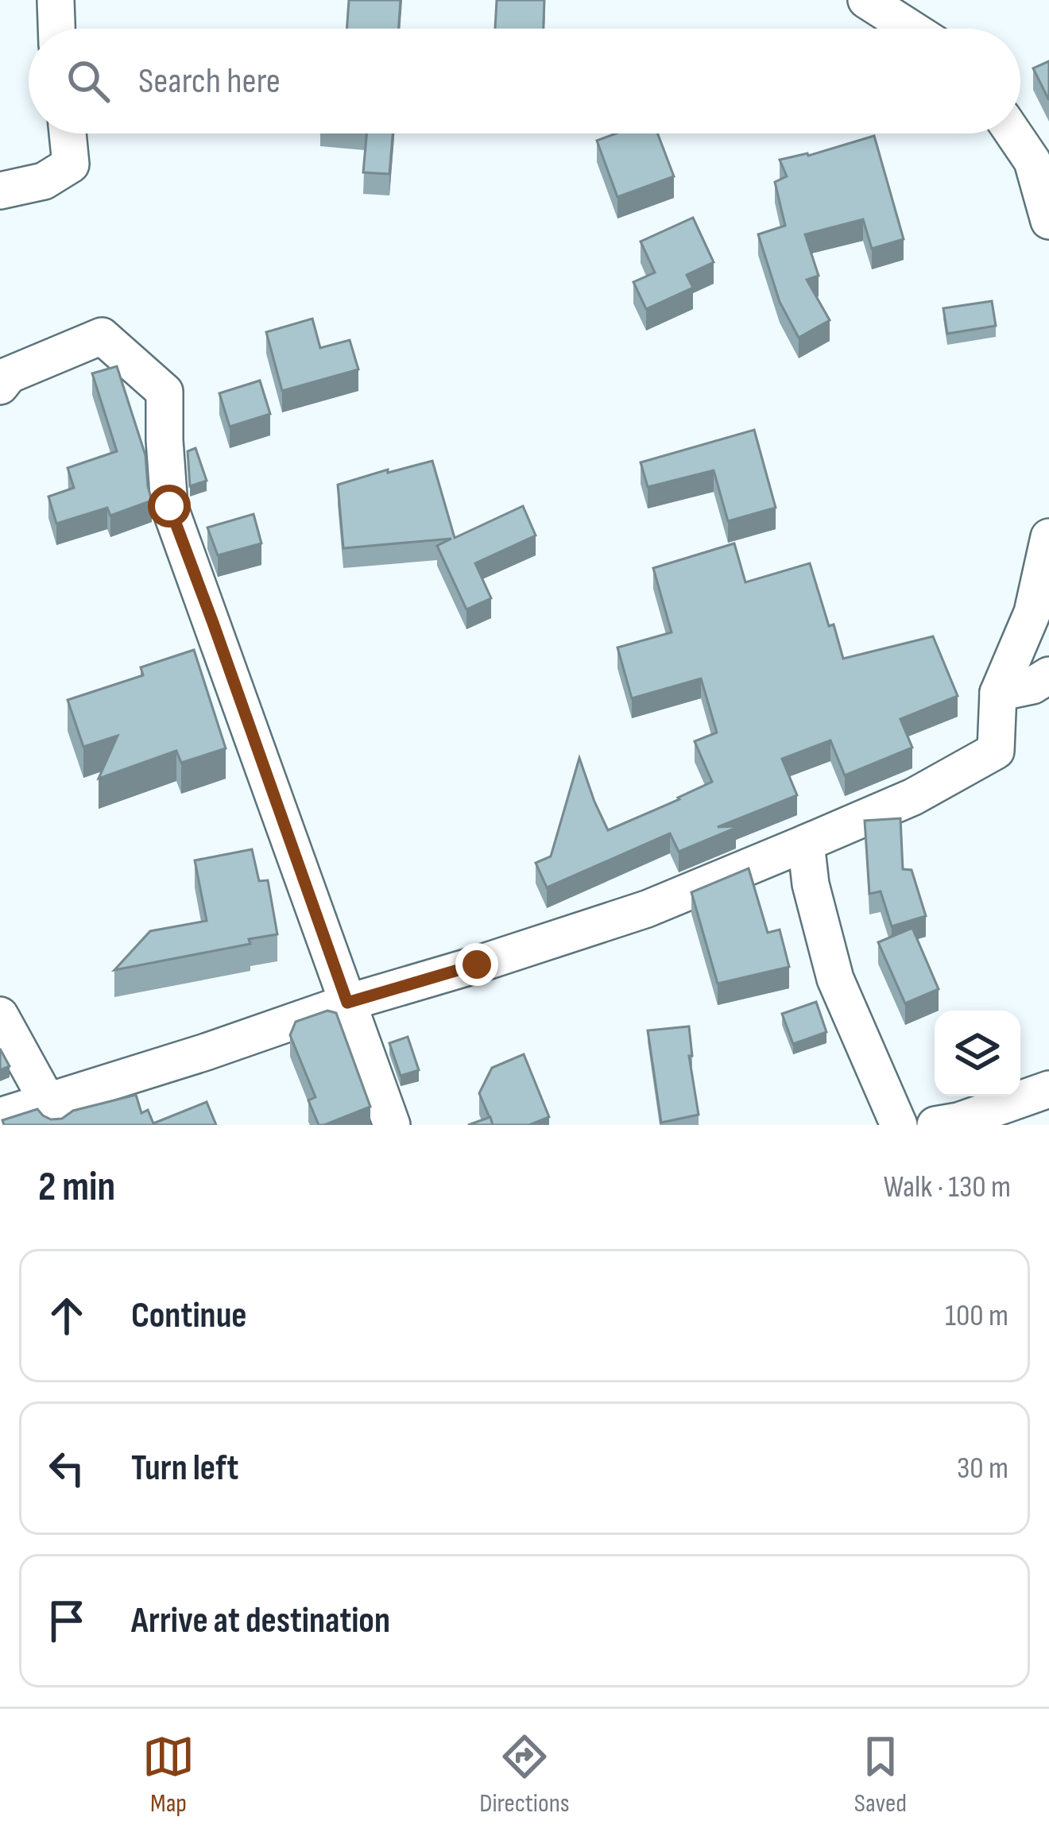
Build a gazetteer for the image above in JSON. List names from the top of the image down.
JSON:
{
  "page": {
    "search": "Search here",
    "heading": ["2 min", "Walk · 130 m"],
    "list": [
      ["Continue", "100 m"],
      ["Turn left", "30 m"],
      "Arrive at destination"
    ],
    "nav": ["Map", "Directions", "Saved"]
  }
}
